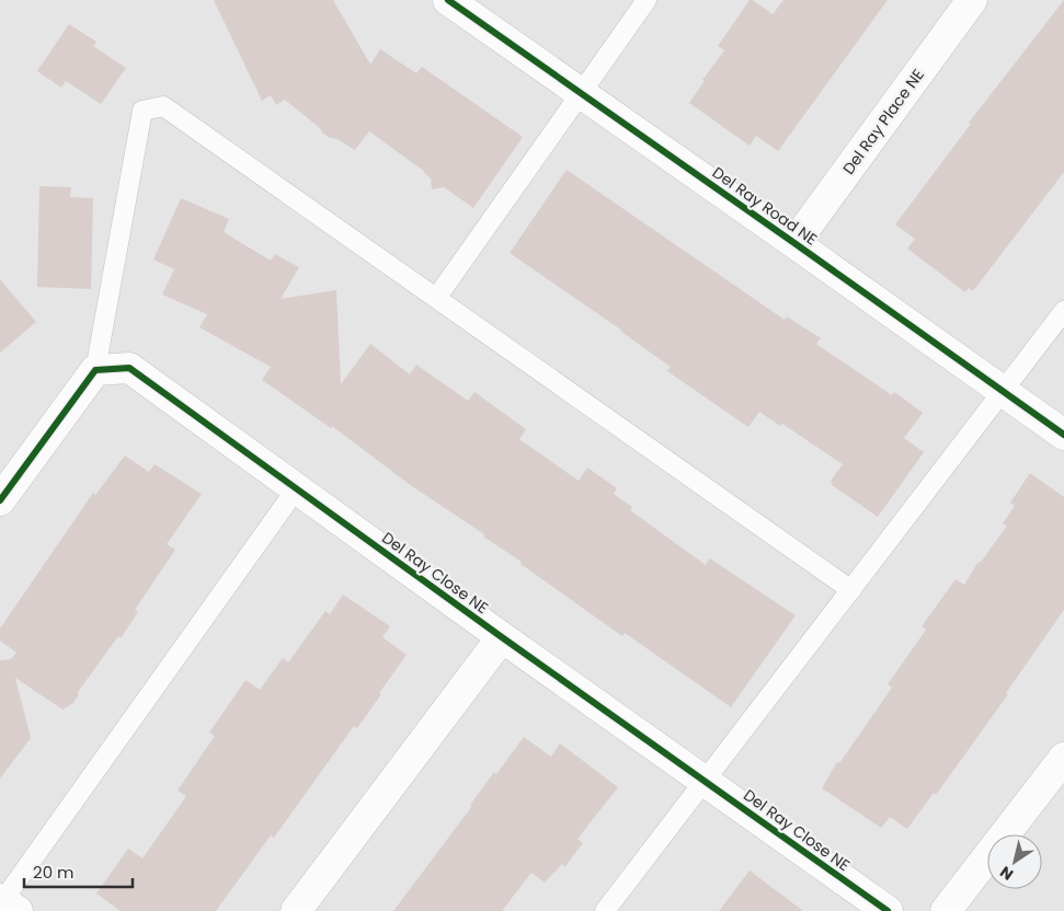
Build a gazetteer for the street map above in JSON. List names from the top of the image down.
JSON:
{
  "streets": {
    "street": ["Del Ray Place NE", "Del Ray Road NE", "Del Ray Close NE"]
  },
  "crossings": [
    ["Del Ray Place NE", "Del Ray Road NE"]
  ],
  "scale_bar": "20 m",
  "north": "bottom left"
}
